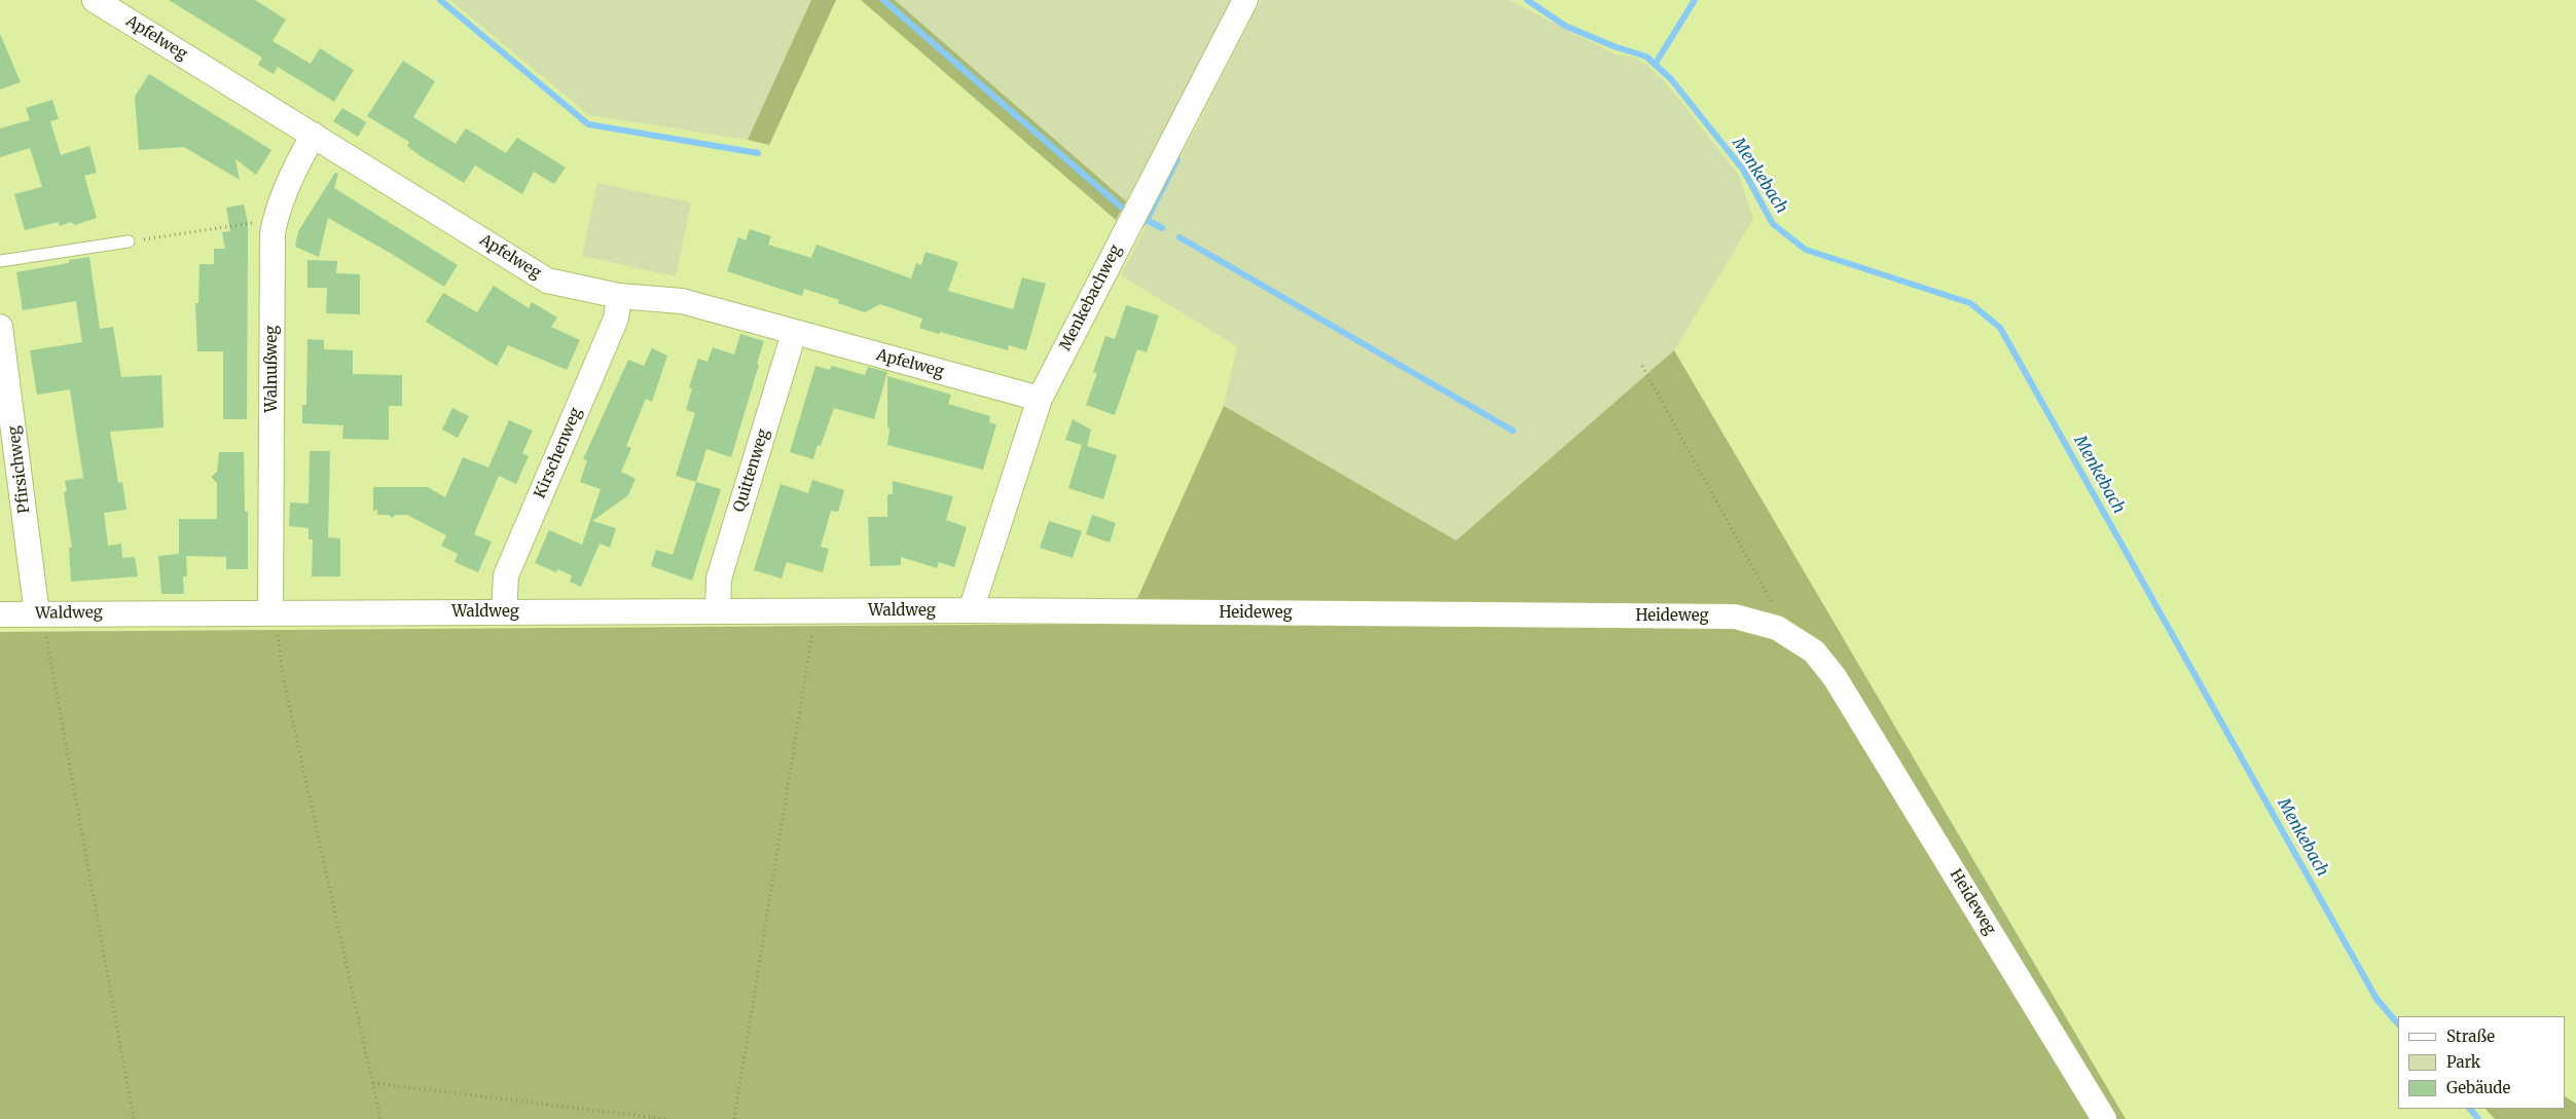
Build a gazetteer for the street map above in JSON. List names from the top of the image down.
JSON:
{
  "streets": {
    "street": [
      "Apfelweg",
      "Menkebachweg",
      "Walnußweg",
      "Kirschenweg",
      "Pfirsichweg",
      "Quittenweg",
      "Waldweg",
      "Heideweg"
    ]
  },
  "crossings": [
    ["Apfelweg", "Menkebachweg"],
    ["Apfelweg", "Walnußweg"],
    ["Apfelweg", "Kirschenweg"],
    ["Apfelweg", "Quittenweg"],
    ["Menkebachweg", "Waldweg"],
    ["Menkebachweg", "Heideweg"],
    ["Walnußweg", "Waldweg"],
    ["Kirschenweg", "Waldweg"],
    ["Pfirsichweg", "Waldweg"],
    ["Quittenweg", "Waldweg"],
    ["Waldweg", "Heideweg"]
  ],
  "water": ["Menkebach"],
  "legend": ["Straße", "Park", "Gebäude"]
}
